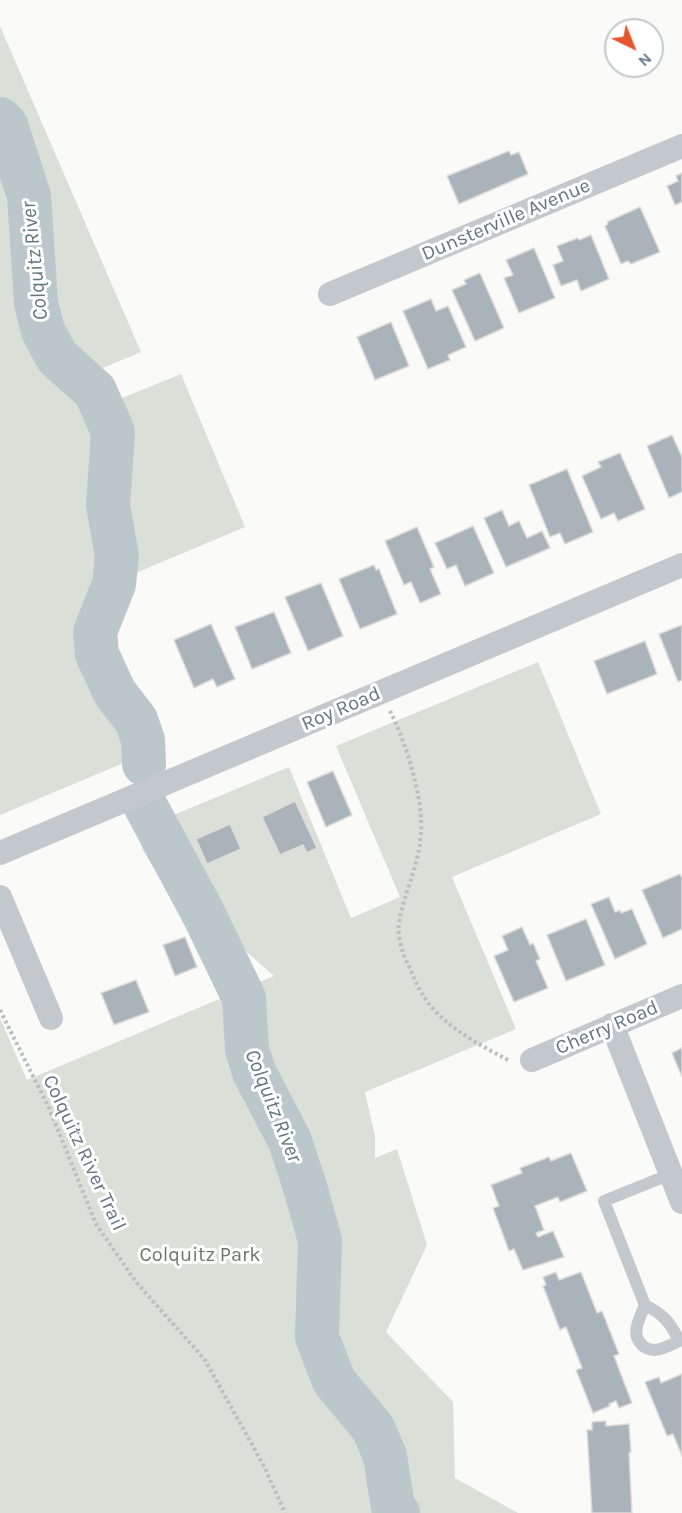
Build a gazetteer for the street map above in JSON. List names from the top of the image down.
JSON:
{
  "streets": {
    "street": ["Dunsterville Avenue", "Roy Road", "Cherry Road"],
    "path": ["Colquitz River Trail"]
  },
  "water": ["Colquitz River"],
  "parks": ["Colquitz Park"],
  "north": "bottom right"
}
